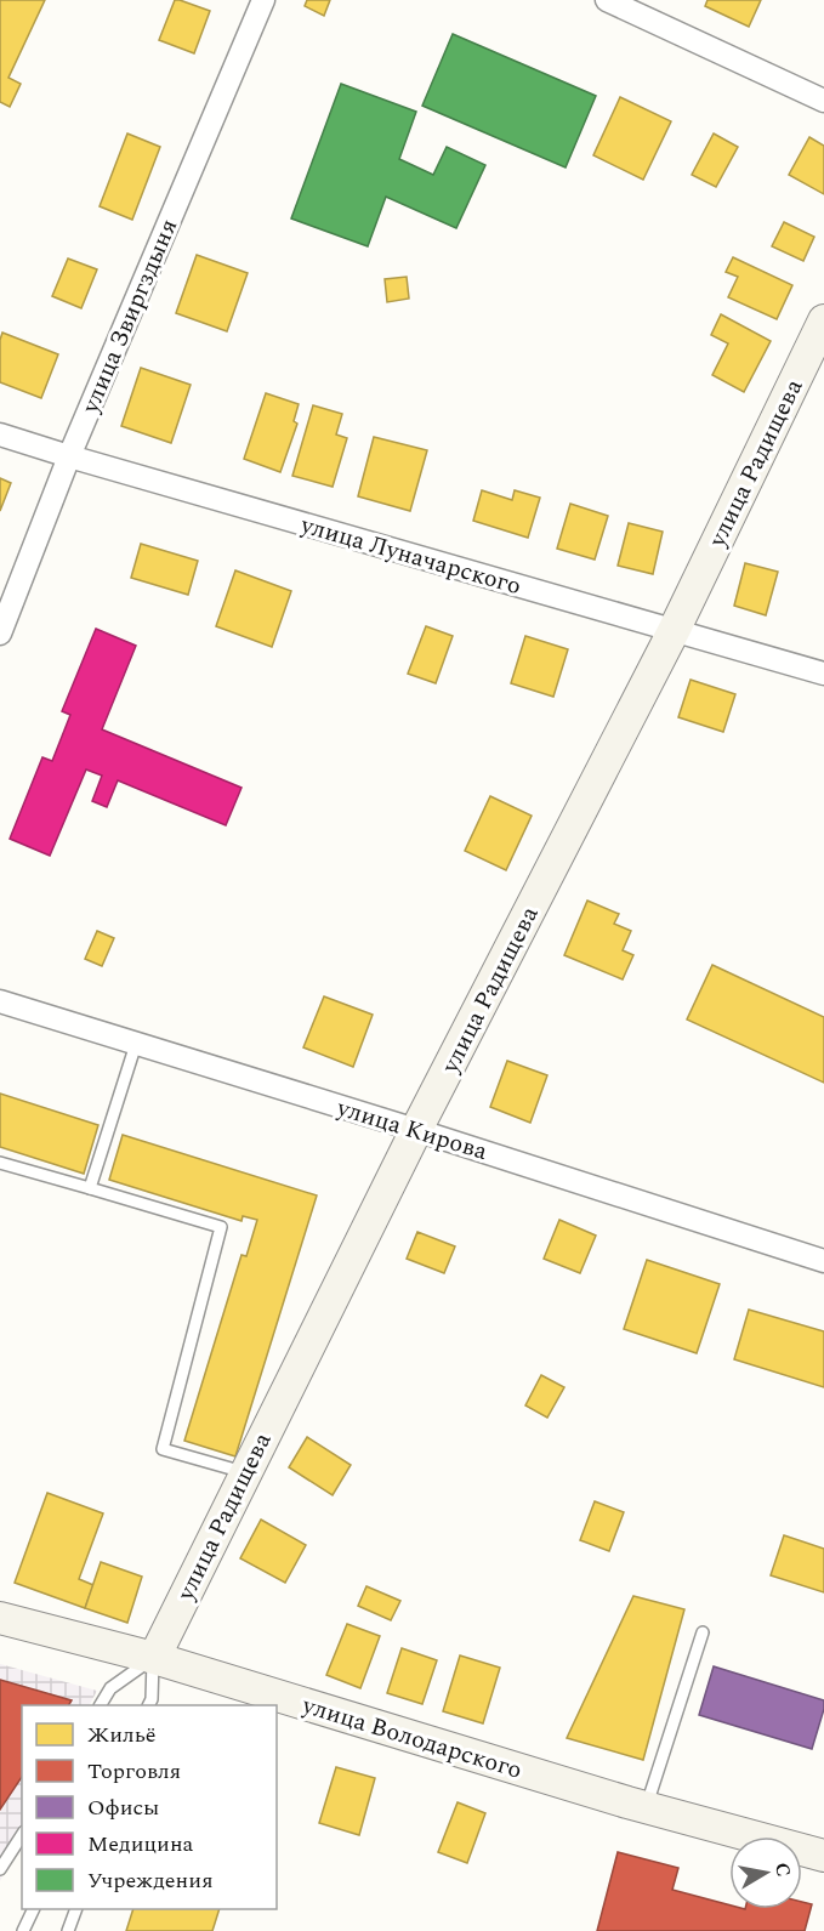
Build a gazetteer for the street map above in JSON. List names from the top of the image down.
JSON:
{
  "streets": {
    "main road": ["улица Радищева", "улица Володарского"],
    "street": ["улица Звиргздыня", "улица Луначарского", "улица Кирова"]
  },
  "crossings": [
    ["улица Звиргздыня", "улица Луначарского"],
    ["улица Радищева", "улица Луначарского"],
    ["улица Радищева", "улица Кирова"],
    ["улица Радищева", "улица Володарского"]
  ],
  "legend": [
    "Жильё",
    "Торговля",
    "Офисы",
    "Медицина",
    "Учреждения"
  ],
  "north": "right"
}
